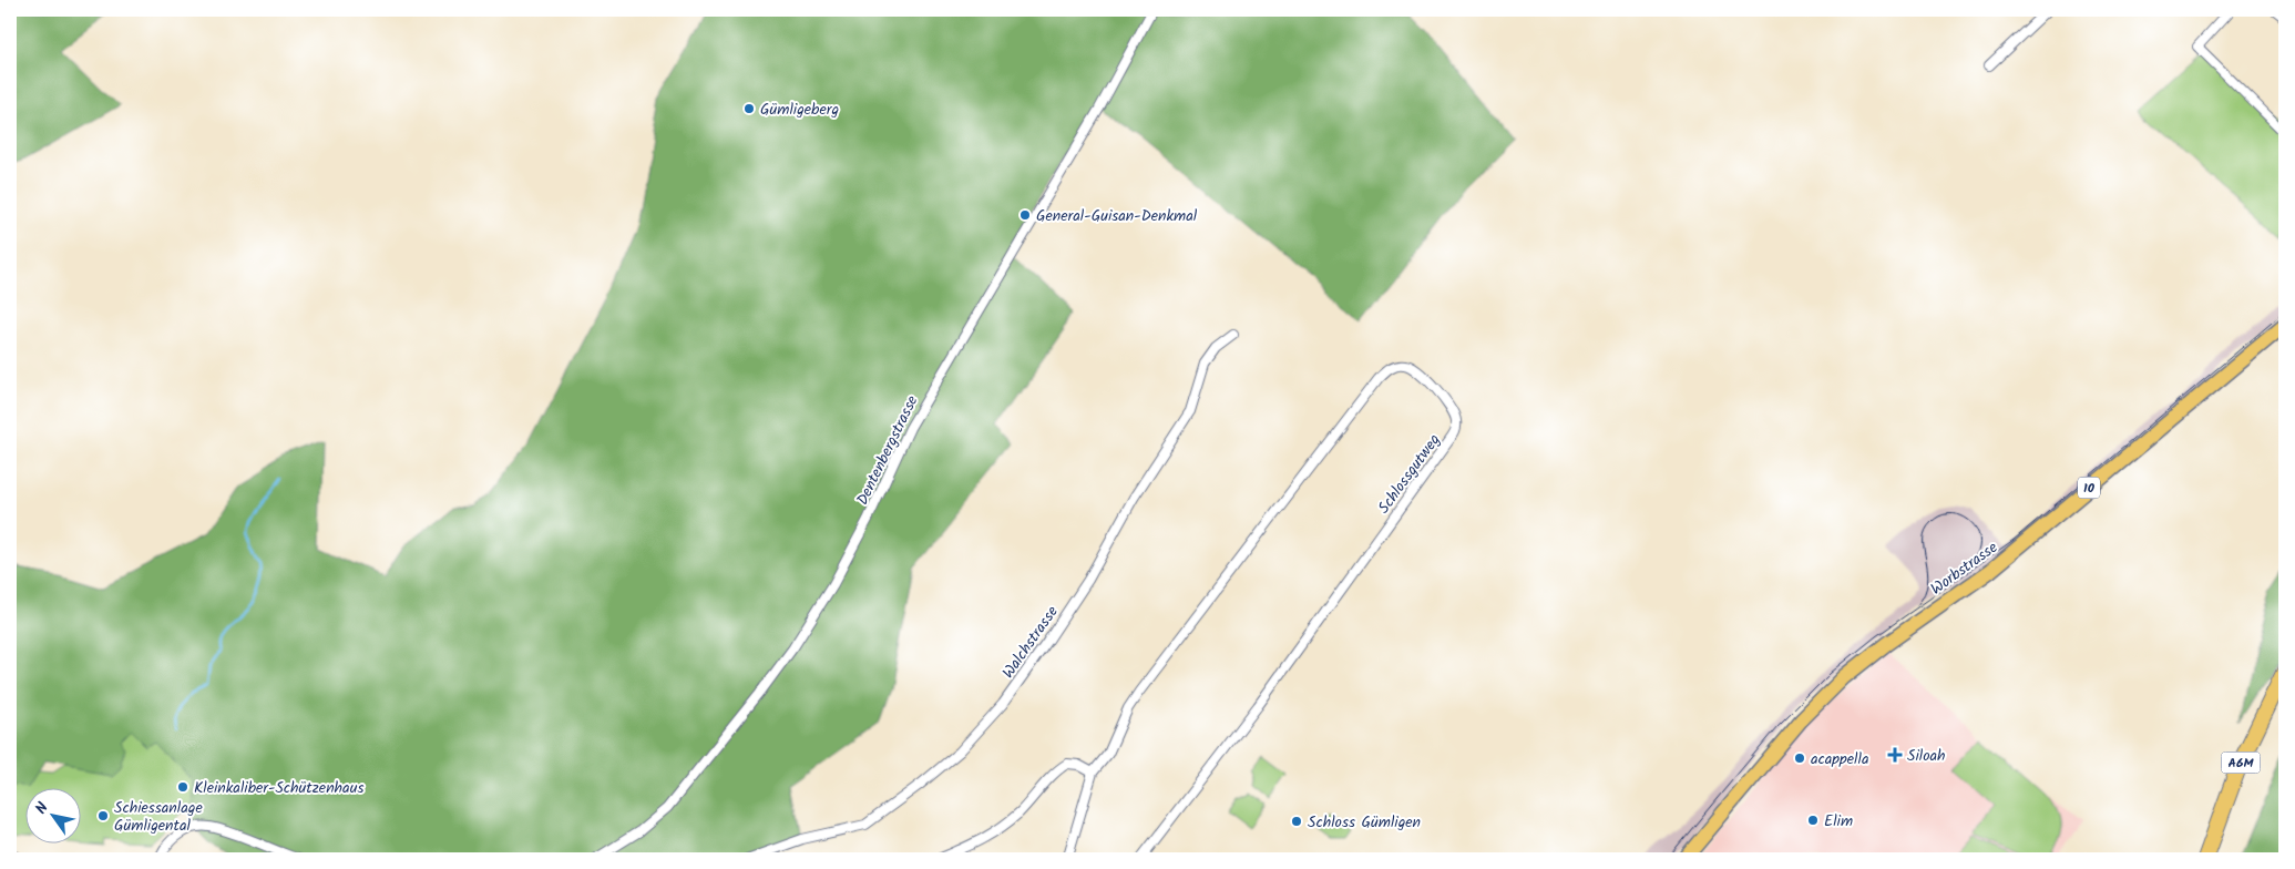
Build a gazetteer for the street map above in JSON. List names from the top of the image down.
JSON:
{
  "streets": {
    "highway": ["A6M"],
    "main road": ["10", "Worbstrasse"],
    "street": ["Dentenbergstrasse", "Schlossgutweg", "Walchstrasse"]
  },
  "places": {
    "other": [
      "Gümligeberg",
      "General-Guisan-Denkmal",
      "acappella",
      "Kleinkaliber-Schützenhaus",
      "Schiessanlage Gümligental",
      "Elim",
      "Schloss Gümligen"
    ],
    "health": ["Siloah"]
  },
  "north": "top left"
}
